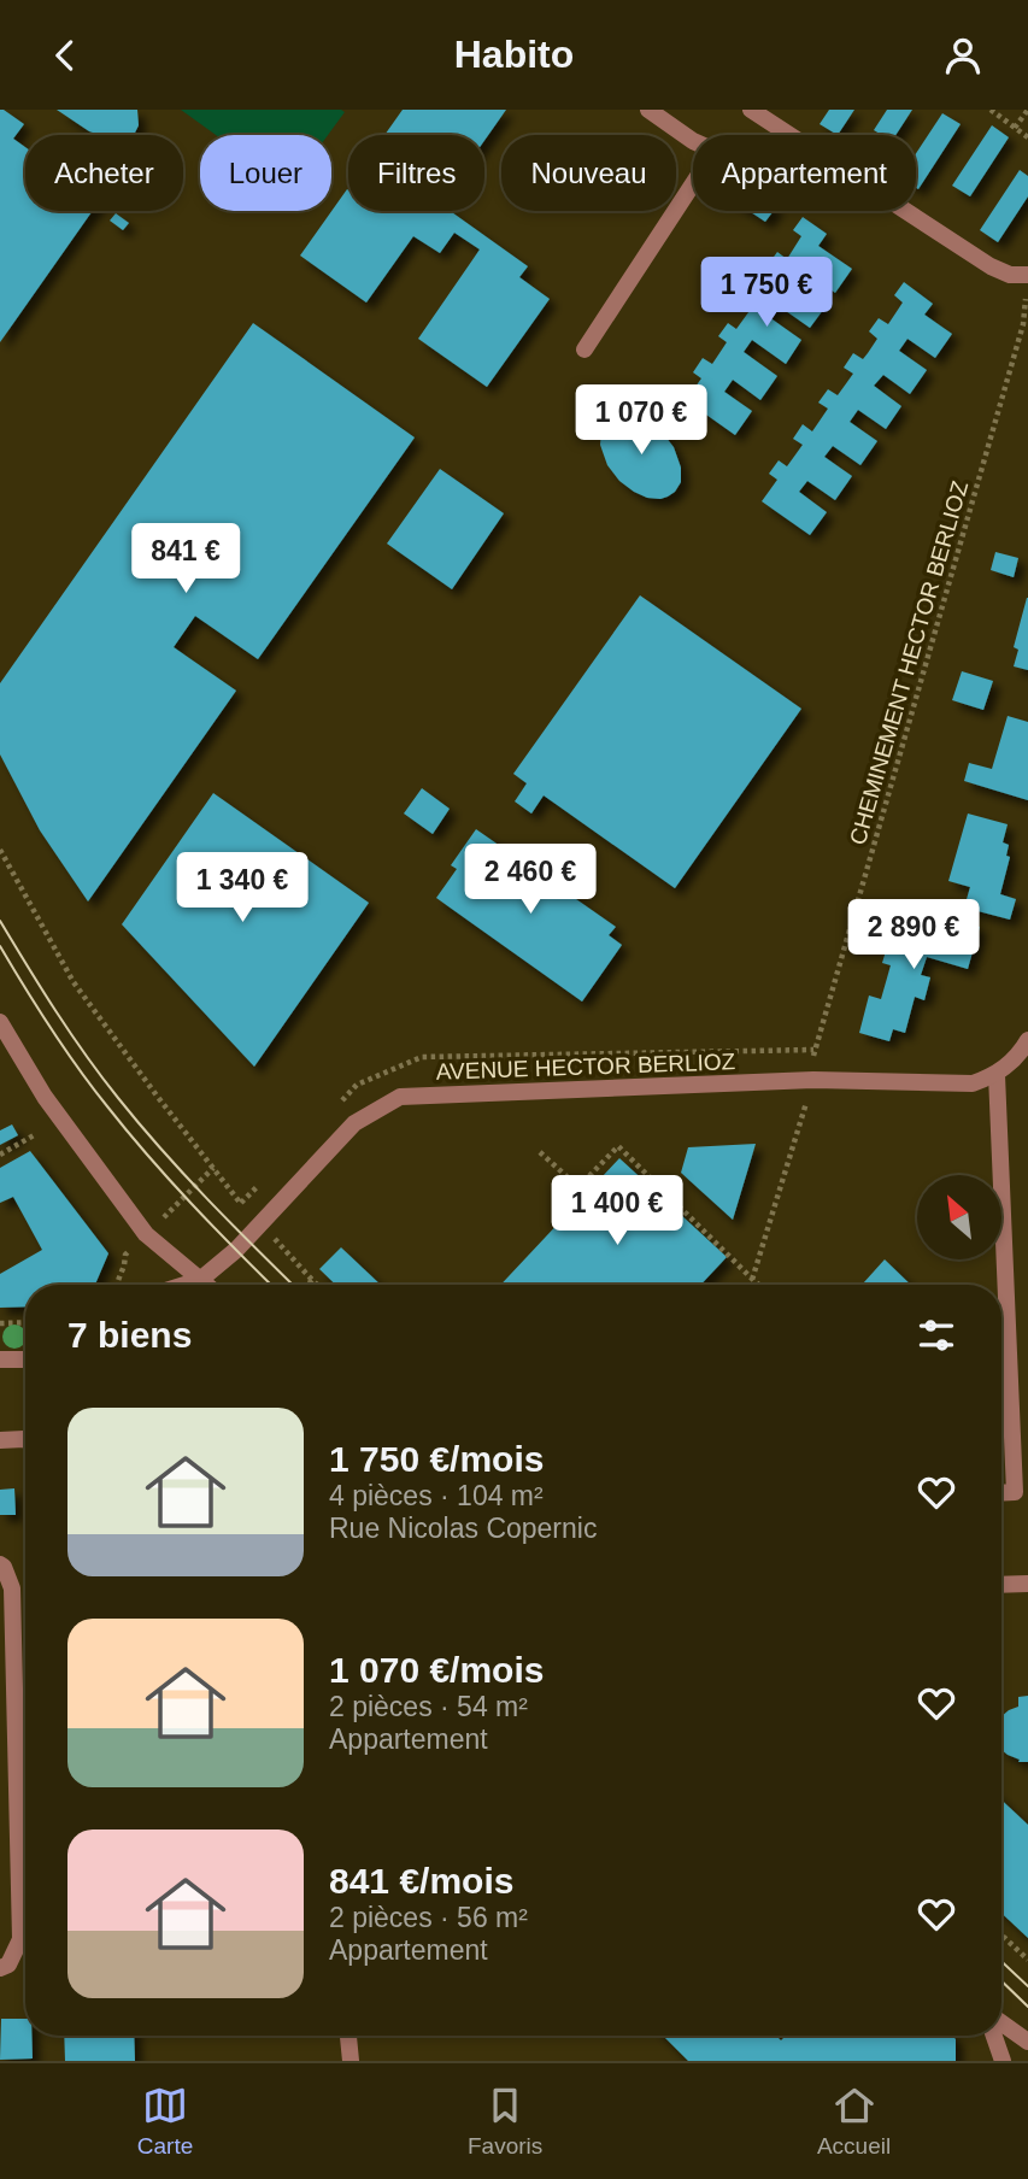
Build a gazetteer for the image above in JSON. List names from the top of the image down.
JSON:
{
  "streets": {
    "street": ["AVENUE HECTOR BERLIOZ"],
    "path": ["CHEMINEMENT HECTOR BERLIOZ"]
  },
  "crossings": [
    ["CHEMINEMENT HECTOR BERLIOZ", "AVENUE HECTOR BERLIOZ"]
  ],
  "north": "top left",
  "page": {
    "header": "Habito",
    "chip": [
      "Acheter",
      "Louer",
      "Filtres",
      "Nouveau",
      "Appartement"
    ],
    "price": [
      "1 750 €",
      "1 070 €",
      "841 €",
      "2 460 €",
      "1 340 €",
      "2 890 €",
      "1 400 €"
    ],
    "heading": "7 biens",
    "list": [
      {
        "name": "1 750 €/mois",
        "note": "4 pièces · 104 m² · Rue Nicolas Copernic"
      },
      {
        "name": "1 070 €/mois",
        "note": "2 pièces · 54 m² · Appartement"
      },
      {
        "name": "841 €/mois",
        "note": "2 pièces · 56 m² · Appartement"
      }
    ],
    "tabs": ["Carte", "Favoris", "Accueil"]
  }
}
